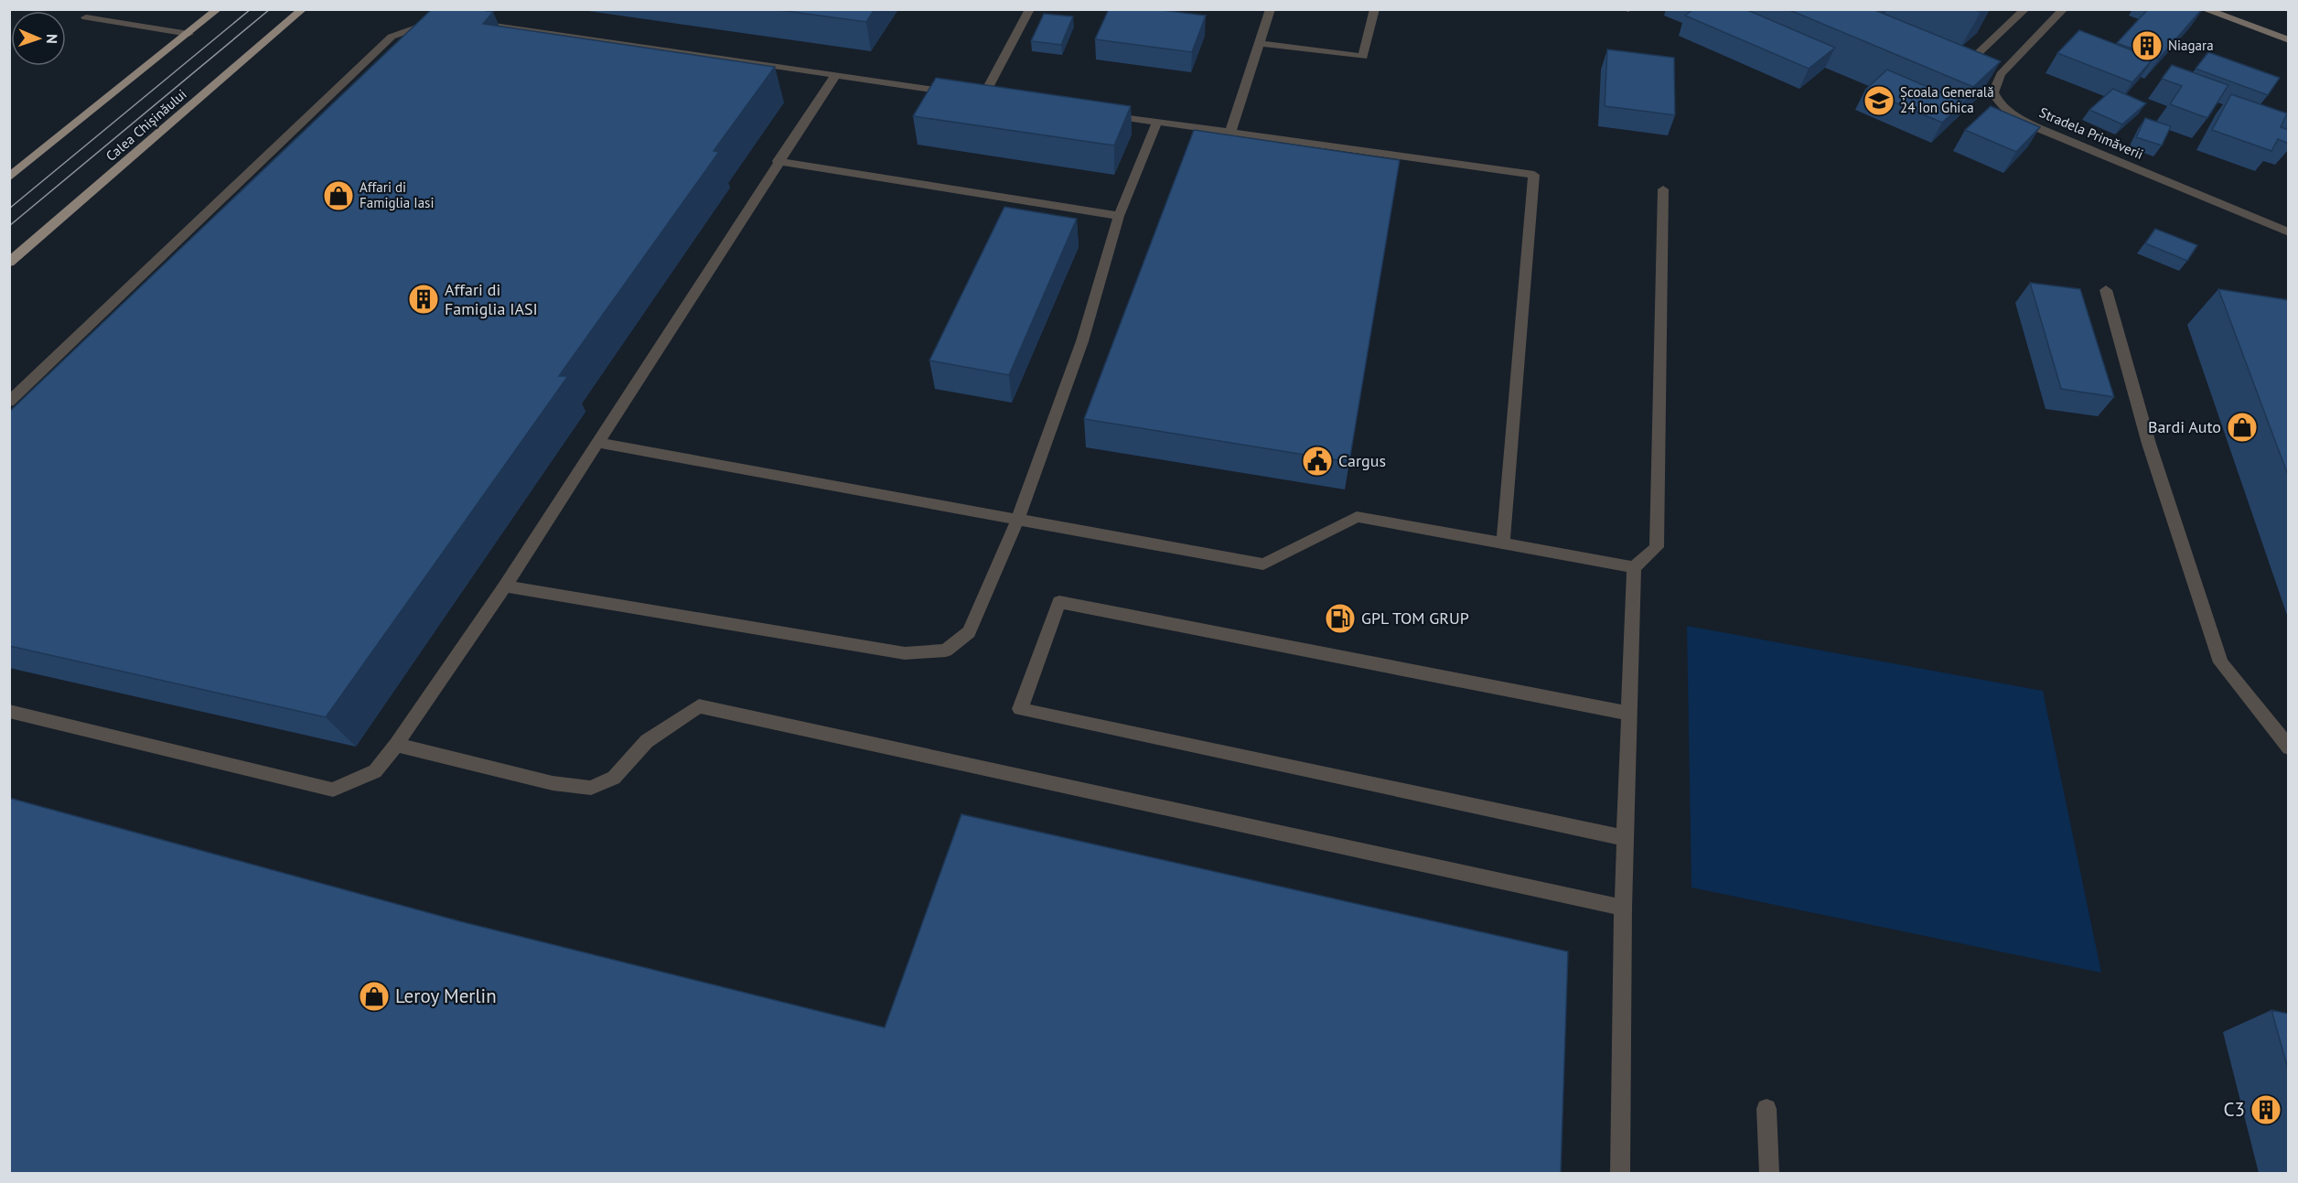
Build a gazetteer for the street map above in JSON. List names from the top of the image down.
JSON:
{
  "streets": {
    "main road": ["Calea Chișinăului"],
    "lane": ["Stradela Primăverii"]
  },
  "places": {
    "building": ["Niagara", "Affari di Famiglia IASI", "C3"],
    "school or university": ["Școala Generală 24 Ion Ghica"],
    "shop": ["Affari di Famiglia Iasi", "Bardi Auto", "Leroy Merlin"],
    "public building": ["Cargus"],
    "fuel station": ["GPL TOM GRUP"]
  },
  "north": "right"
}
